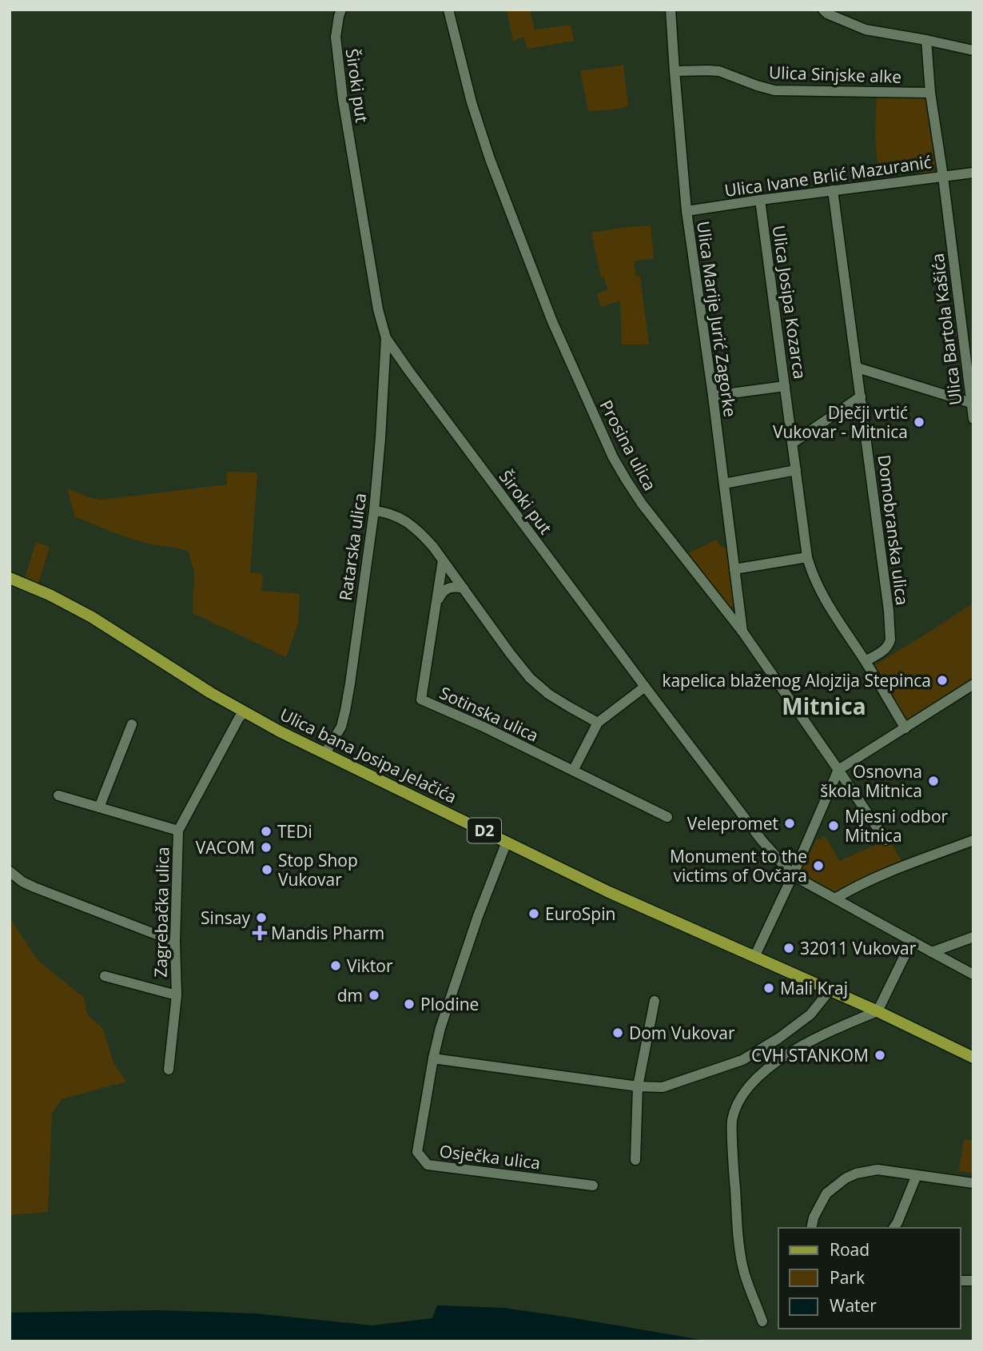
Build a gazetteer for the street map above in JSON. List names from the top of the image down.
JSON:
{
  "streets": {
    "main road": ["Ulica bana Josipa Jelačića", "D2"],
    "street": [
      "Ulica Sinjske alke",
      "Široki put",
      "Ulica Ivane Brlić Mazuranić",
      "Ulica Josipa Kozarca",
      "Ulica Marije Jurić Zagorke",
      "Ulica Bartola Kašića",
      "Prosina ulica",
      "Domobranska ulica",
      "Ratarska ulica",
      "Sotinska ulica",
      "Zagrebačka ulica",
      "Osječka ulica"
    ]
  },
  "crossings": [
    ["Ulica Sinjske alke", "Ulica Marije Jurić Zagorke"],
    ["Ulica Sinjske alke", "Ulica Bartola Kašića"],
    ["Široki put", "Ratarska ulica"],
    ["Ulica Ivane Brlić Mazuranić", "Ulica Josipa Kozarca"],
    ["Ulica Ivane Brlić Mazuranić", "Ulica Marije Jurić Zagorke"],
    ["Ulica Ivane Brlić Mazuranić", "Ulica Bartola Kašića"],
    ["Ulica Ivane Brlić Mazuranić", "Domobranska ulica"],
    ["Ulica Josipa Kozarca", "Domobranska ulica"],
    ["Ulica Marije Jurić Zagorke", "Prosina ulica"],
    ["Ratarska ulica", "Ulica bana Josipa Jelačića"],
    ["Ulica bana Josipa Jelačića", "Zagrebačka ulica"],
    ["Ulica bana Josipa Jelačića", "Osječka ulica"]
  ],
  "districts": ["Mitnica"],
  "places": {
    "other": [
      "Dječji vrtić Vukovar - Mitnica",
      "kapelica blaženog Alojzija Stepinca",
      "Osnovna škola Mitnica",
      "Velepromet",
      "Mjesni odbor Mitnica",
      "TEDi",
      "VACOM",
      "Monument to the victims of Ovčara",
      "Stop Shop Vukovar",
      "EuroSpin",
      "Sinsay",
      "32011 Vukovar",
      "Viktor",
      "Mali Kraj",
      "dm",
      "Plodine",
      "Dom Vukovar",
      "CVH STANKOM"
    ],
    "health": ["Mandis Pharm"]
  },
  "legend": ["Road", "Park", "Water"]
}
